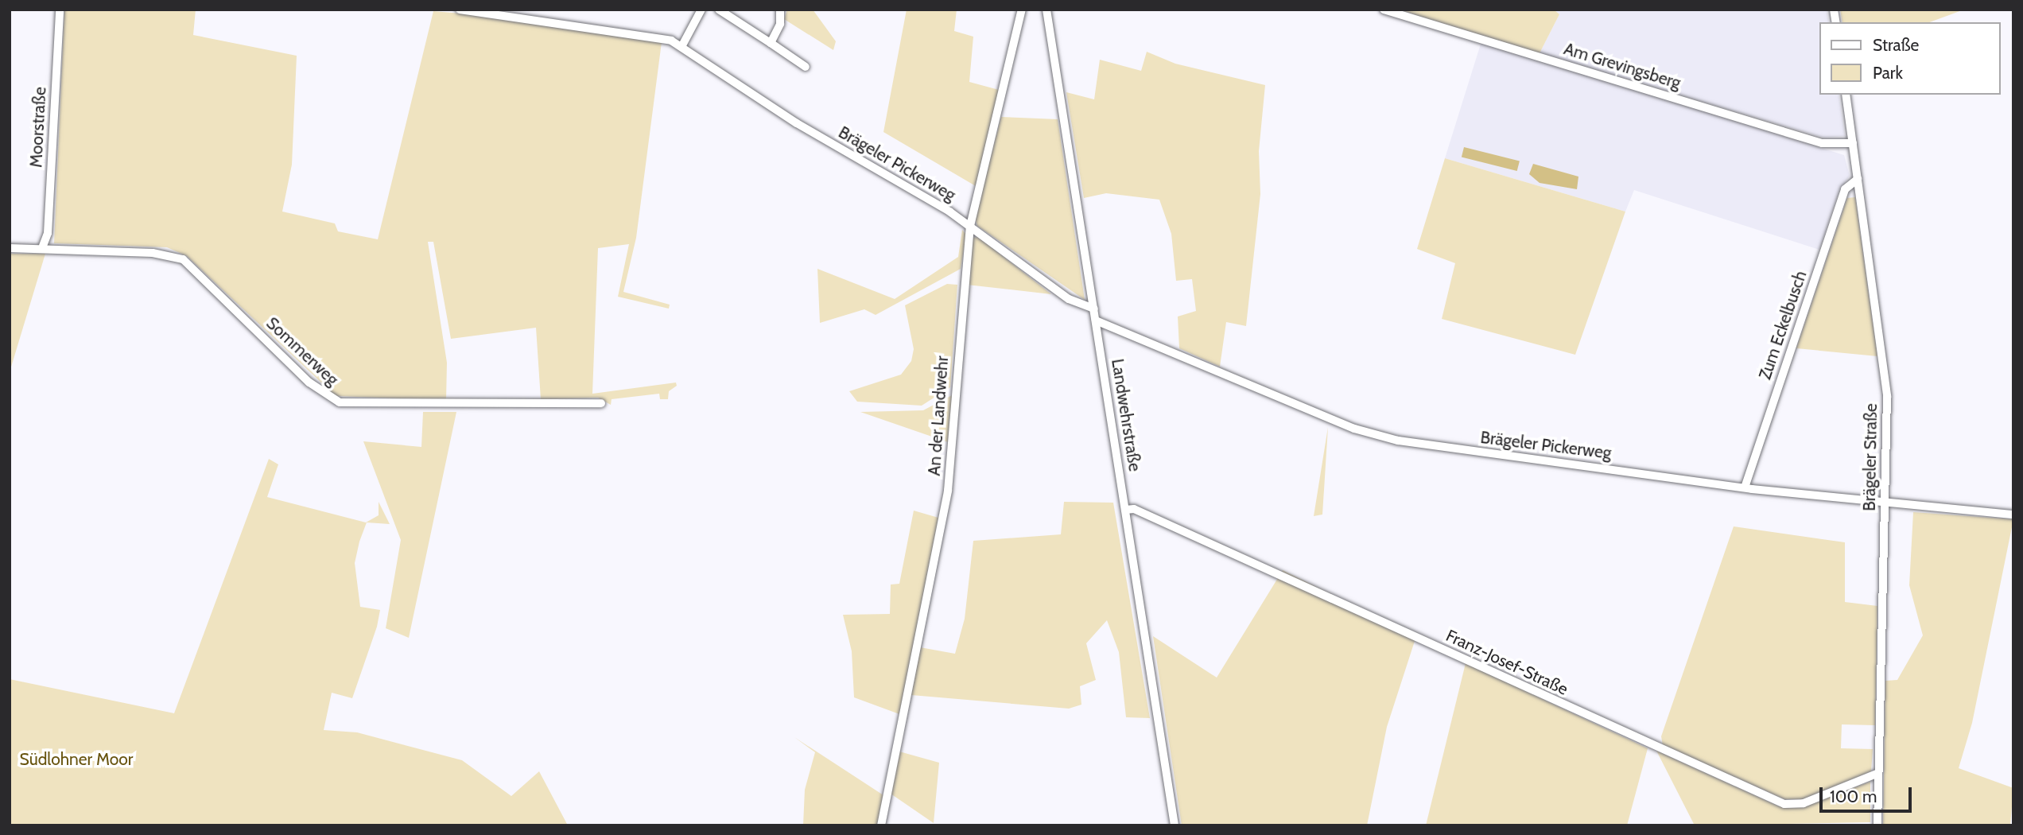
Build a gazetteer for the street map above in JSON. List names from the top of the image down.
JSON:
{
  "streets": {
    "street": [
      "Am Grevingsberg",
      "Moorstraße",
      "Brägeler Pickerweg",
      "Zum Eckelbusch",
      "Sommerweg",
      "Landwehrstraße",
      "An der Landwehr",
      "Brägeler Straße",
      "Franz-Josef-Straße"
    ]
  },
  "crossings": [
    ["Am Grevingsberg", "Brägeler Straße"],
    ["Moorstraße", "Sommerweg"],
    ["Brägeler Pickerweg", "Zum Eckelbusch"],
    ["Brägeler Pickerweg", "Landwehrstraße"],
    ["Brägeler Pickerweg", "An der Landwehr"],
    ["Brägeler Pickerweg", "Brägeler Straße"],
    ["Zum Eckelbusch", "Brägeler Straße"],
    ["Landwehrstraße", "Franz-Josef-Straße"],
    ["Brägeler Straße", "Franz-Josef-Straße"]
  ],
  "parks": ["Südlohner Moor"],
  "legend": ["Straße", "Park"],
  "scale_bar": "100 m"
}
